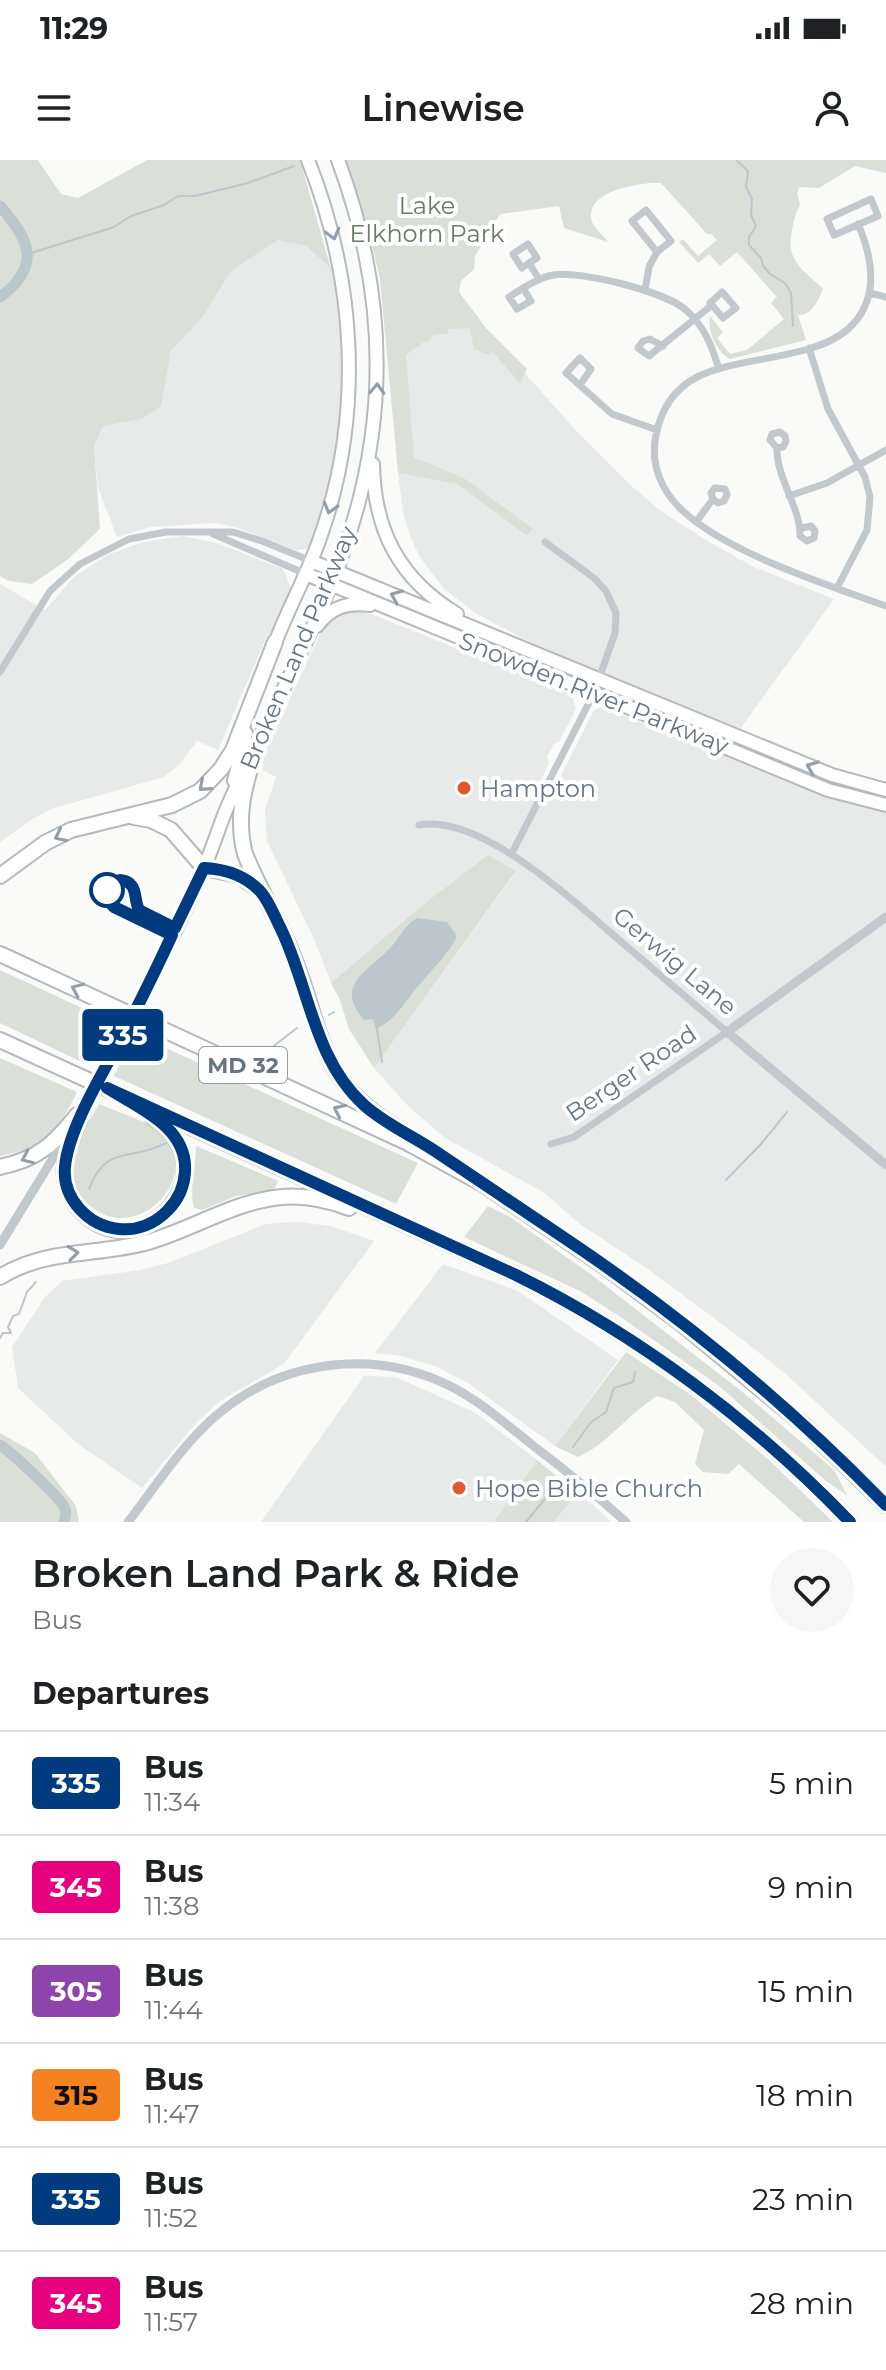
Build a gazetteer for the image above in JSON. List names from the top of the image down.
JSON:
{
  "streets": {
    "highway": ["MD 32"],
    "main road": ["Broken Land Parkway", "Snowden River Parkway"],
    "street": ["Gerwig Lane", "Berger Road"]
  },
  "crossings": [
    ["Broken Land Parkway", "Snowden River Parkway"],
    ["Gerwig Lane", "Berger Road"]
  ],
  "parks": ["Lake Elkhorn Park"],
  "places": ["Hampton", "Hope Bible Church"],
  "lines": ["bus line 335"],
  "page": {
    "status": "11:29",
    "header": "Linewise",
    "on_map": "335",
    "heading": [
      ["Broken Land Park & Ride", "Bus"],
      "Departures"
    ],
    "list": [
      {
        "mark": "335",
        "name": "Bus",
        "note": "11:34",
        "value": "5 min"
      },
      {
        "mark": "345",
        "name": "Bus",
        "note": "11:38",
        "value": "9 min"
      },
      {
        "mark": "305",
        "name": "Bus",
        "note": "11:44",
        "value": "15 min"
      },
      {
        "mark": "315",
        "name": "Bus",
        "note": "11:47",
        "value": "18 min"
      },
      {
        "mark": "335",
        "name": "Bus",
        "note": "11:52",
        "value": "23 min"
      },
      {
        "mark": "345",
        "name": "Bus",
        "note": "11:57",
        "value": "28 min"
      }
    ]
  }
}
